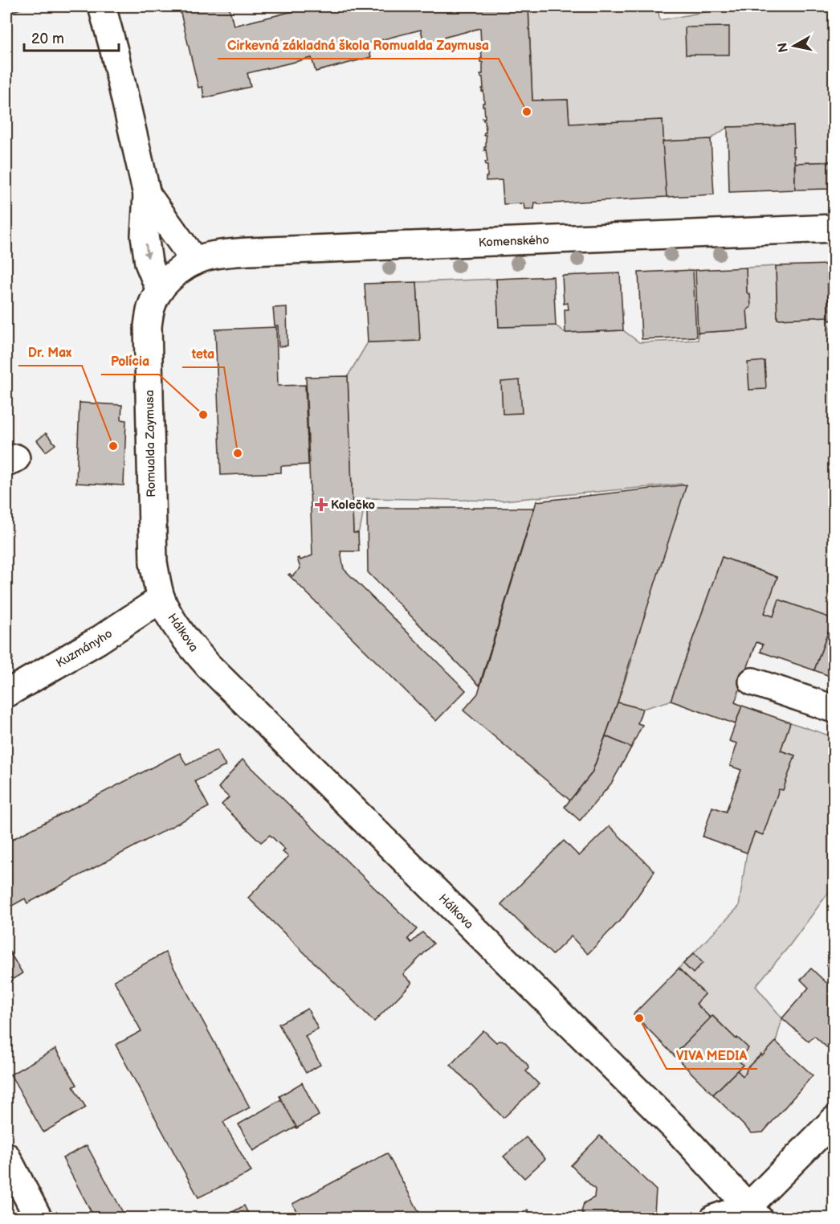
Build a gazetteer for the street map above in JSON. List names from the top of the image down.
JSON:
{
  "streets": {
    "street": [
      "Komenského",
      "Romualda Zaymusa",
      "Hálkova",
      "Kuzmányho"
    ]
  },
  "crossings": [
    ["Komenského", "Romualda Zaymusa"],
    ["Romualda Zaymusa", "Hálkova"],
    ["Romualda Zaymusa", "Kuzmányho"],
    ["Hálkova", "Kuzmányho"]
  ],
  "places": {
    "other": [
      "Cirkevná základná škola Romualda Zaymusa",
      "Polícia",
      "Dr. Max",
      "teta",
      "VIVA MEDIA"
    ],
    "health": ["Kolečko"]
  },
  "scale_bar": "20 m",
  "north": "left"
}
